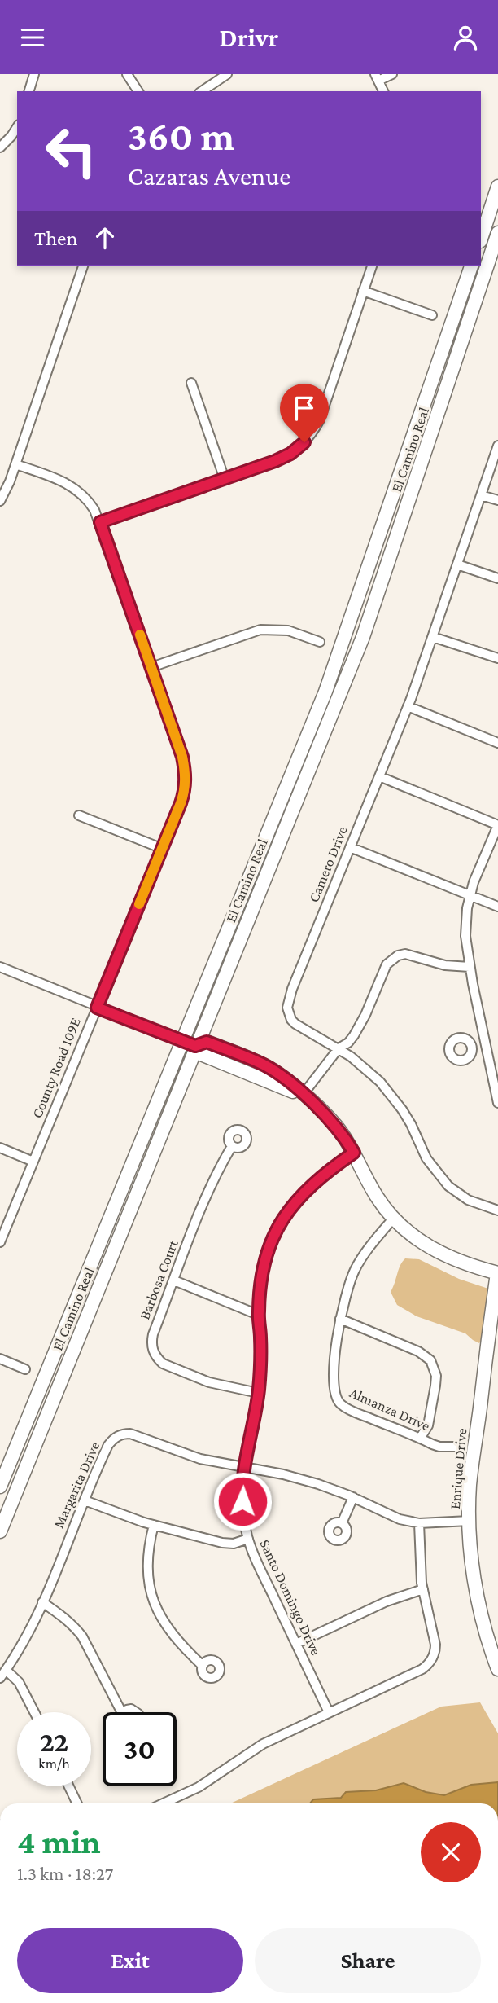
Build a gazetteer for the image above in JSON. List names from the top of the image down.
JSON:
{
  "streets": {
    "main road": ["El Camino Real", "Enrique Drive"],
    "street": [
      "Camero Drive",
      "County Road 109E",
      "Barbosa Court",
      "Almanza Drive",
      "Margarita Drive",
      "Santo Domingo Drive"
    ]
  },
  "crossings": [
    ["Barbosa Court", "Santo Domingo Drive"],
    ["Enrique Drive", "Margarita Drive"],
    ["Margarita Drive", "Santo Domingo Drive"]
  ],
  "page": {
    "header": "Drivr",
    "turn": ["360 m", "Cazaras Avenue"],
    "then": "Then",
    "speed": "22 km/h",
    "limit": "30",
    "heading": ["4 min", "1.3 km · 18:27"],
    "buttons": ["Exit", "Share"]
  }
}
